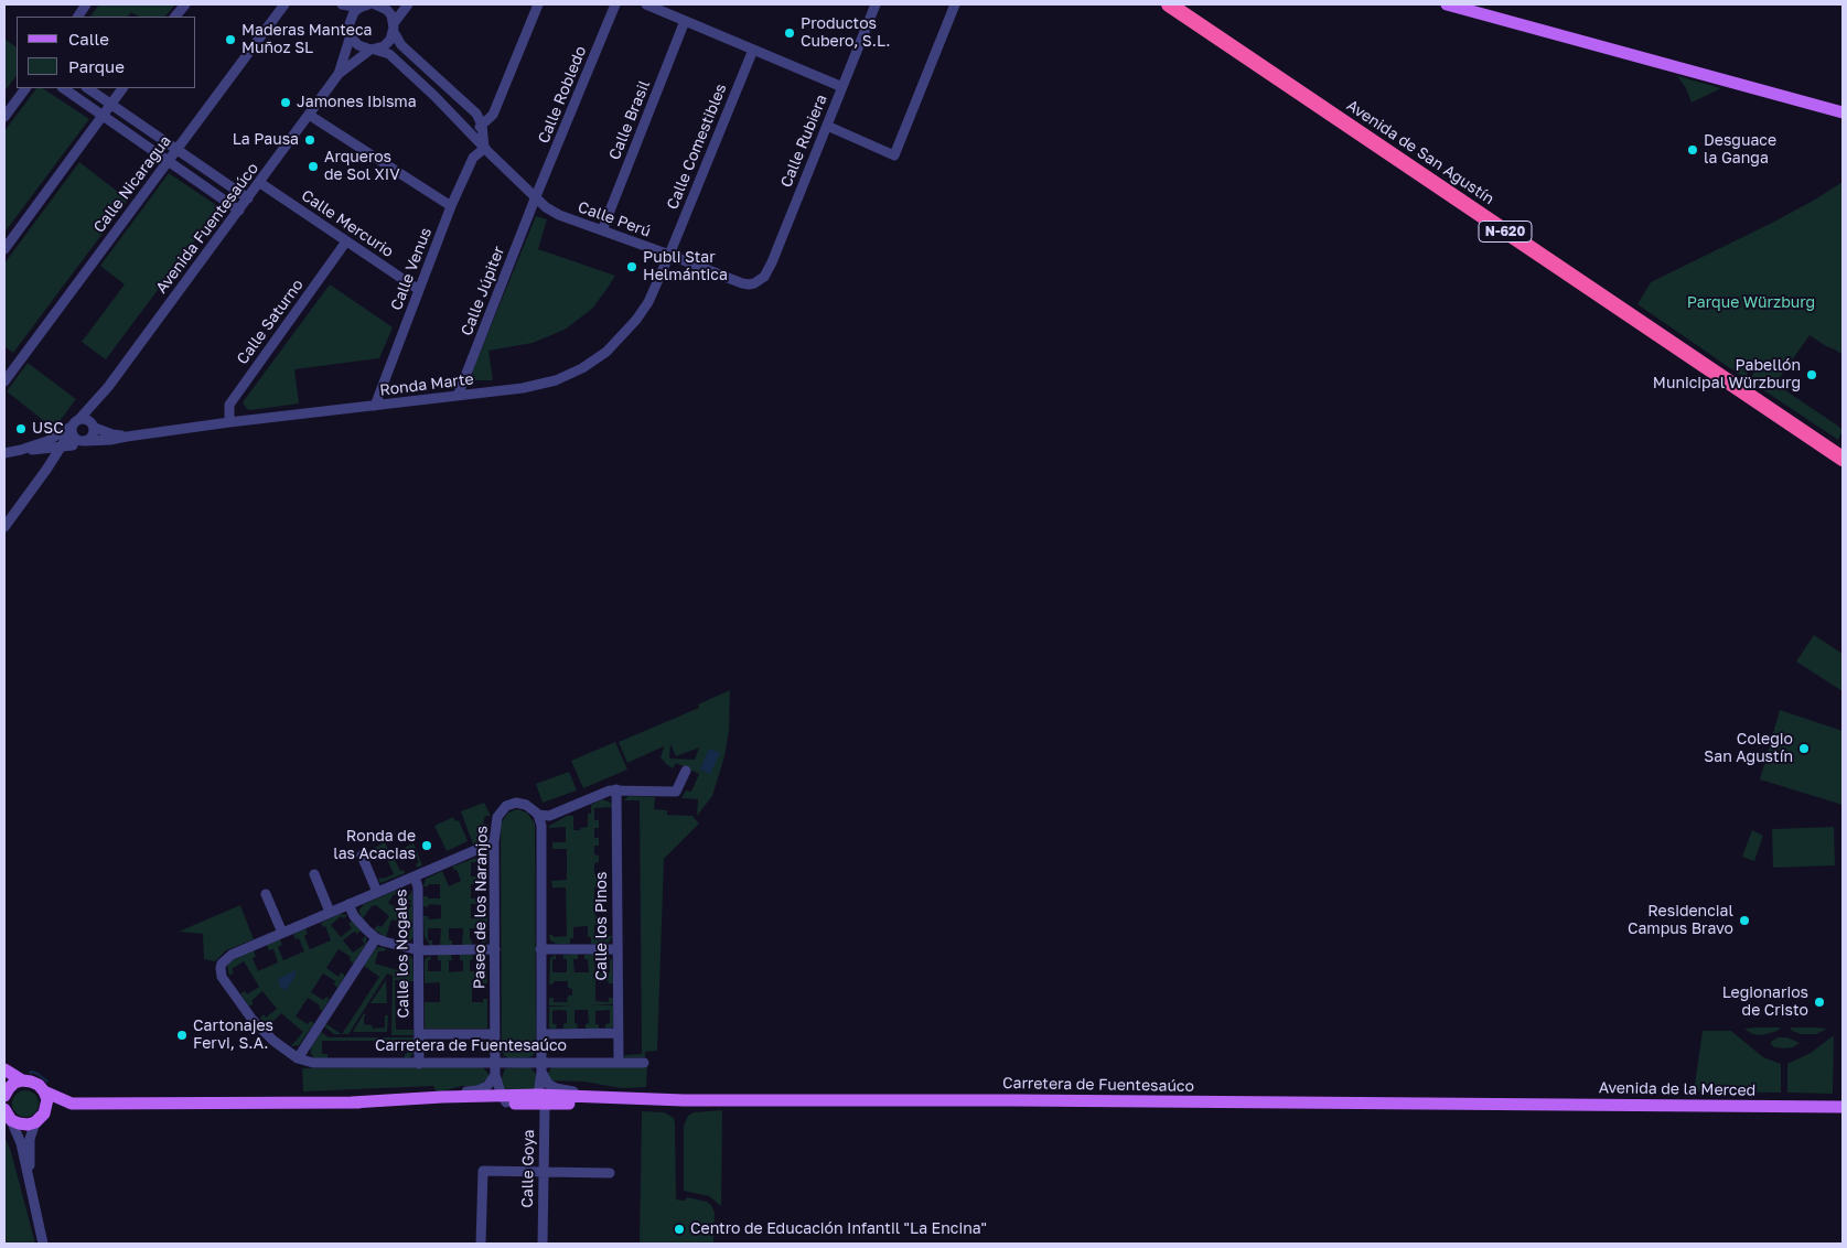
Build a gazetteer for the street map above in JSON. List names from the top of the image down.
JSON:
{
  "streets": {
    "highway": ["Avenida de San Agustín", "N-620"],
    "main road": ["Carretera de Fuentesaúco", "Avenida de la Merced"],
    "street": [
      "Calle Robledo",
      "Calle Brasil",
      "Calle Rubiera",
      "Calle Comestibles",
      "Calle Nicaragua",
      "Calle Perú",
      "Calle Mercurio",
      "Avenida Fuentesaúco",
      "Calle Venus",
      "Calle Júpiter",
      "Calle Saturno",
      "Ronda Marte",
      "Paseo de los Naranjos",
      "Calle los Pinos",
      "Calle los Nogales",
      "Calle Goya"
    ]
  },
  "crossings": [
    ["Calle Robledo", "Calle Perú"],
    ["Calle Robledo", "Calle Júpiter"],
    ["Calle Brasil", "Calle Perú"],
    ["Calle Rubiera", "Calle Perú"],
    ["Calle Comestibles", "Calle Perú"],
    ["Calle Comestibles", "Ronda Marte"],
    ["Calle Perú", "Avenida Fuentesaúco"],
    ["Calle Perú", "Calle Venus"],
    ["Calle Perú", "Calle Júpiter"],
    ["Calle Perú", "Ronda Marte"],
    ["Calle Mercurio", "Avenida Fuentesaúco"],
    ["Calle Mercurio", "Calle Venus"],
    ["Calle Mercurio", "Calle Saturno"],
    ["Avenida Fuentesaúco", "Ronda Marte"],
    ["Calle Venus", "Ronda Marte"],
    ["Calle Júpiter", "Ronda Marte"],
    ["Calle Saturno", "Ronda Marte"],
    ["Paseo de los Naranjos", "Carretera de Fuentesaúco"],
    ["Calle los Pinos", "Carretera de Fuentesaúco"],
    ["Calle los Nogales", "Carretera de Fuentesaúco"],
    ["Carretera de Fuentesaúco", "Avenida de la Merced"],
    ["Carretera de Fuentesaúco", "Calle Goya"]
  ],
  "parks": ["Parque Würzburg"],
  "places": [
    "Productos Cubero, S.L.",
    "Maderas Manteca Muñoz SL",
    "Jamones Ibisma",
    "La Pausa",
    "Desguace la Ganga",
    "Arqueros de Sol XIV",
    "Publi Star Helmántica",
    "Pabellón Municipal Würzburg",
    "USC",
    "Colegio San Agustín",
    "Ronda de las Acacias",
    "Residencial Campus Bravo",
    "Legionarios de Cristo",
    "Cartonajes Fervi, S.A.",
    "Centro de Educación Infantil \"La Encina\""
  ],
  "legend": ["Calle", "Parque"]
}
